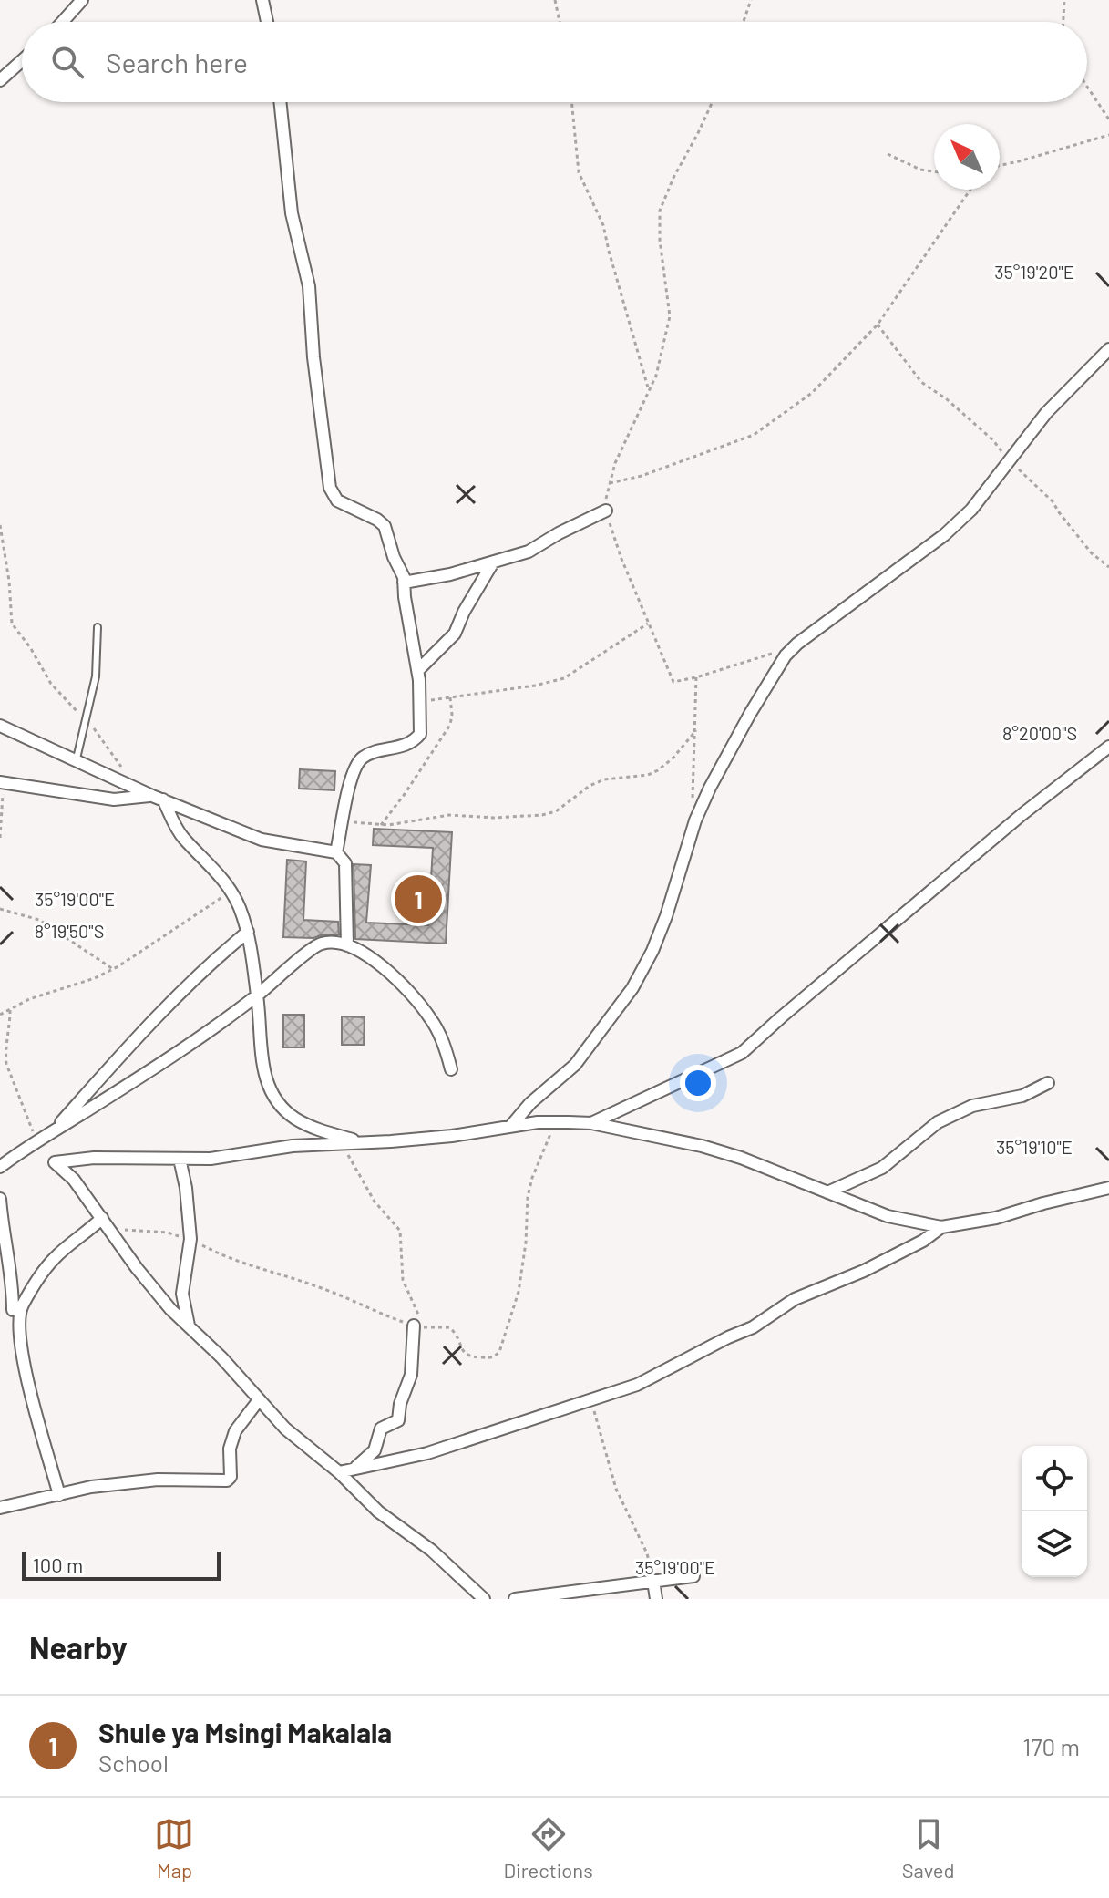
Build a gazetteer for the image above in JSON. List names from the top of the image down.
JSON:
{
  "scale_bar": "100 m",
  "north": "top left",
  "page": {
    "search": "Search here",
    "pins": "1",
    "scale": "100 m",
    "heading": "Nearby",
    "list": [
      {
        "mark": "1",
        "name": "Shule ya Msingi Makalala",
        "note": "School",
        "value": "170 m"
      }
    ],
    "nav": ["Map", "Directions", "Saved"]
  },
  "coordinates": [
    "35°19'20\"E",
    "8°20'00\"S",
    "35°19'00\"E",
    "8°19'50\"S",
    "35°19'10\"E"
  ]
}
